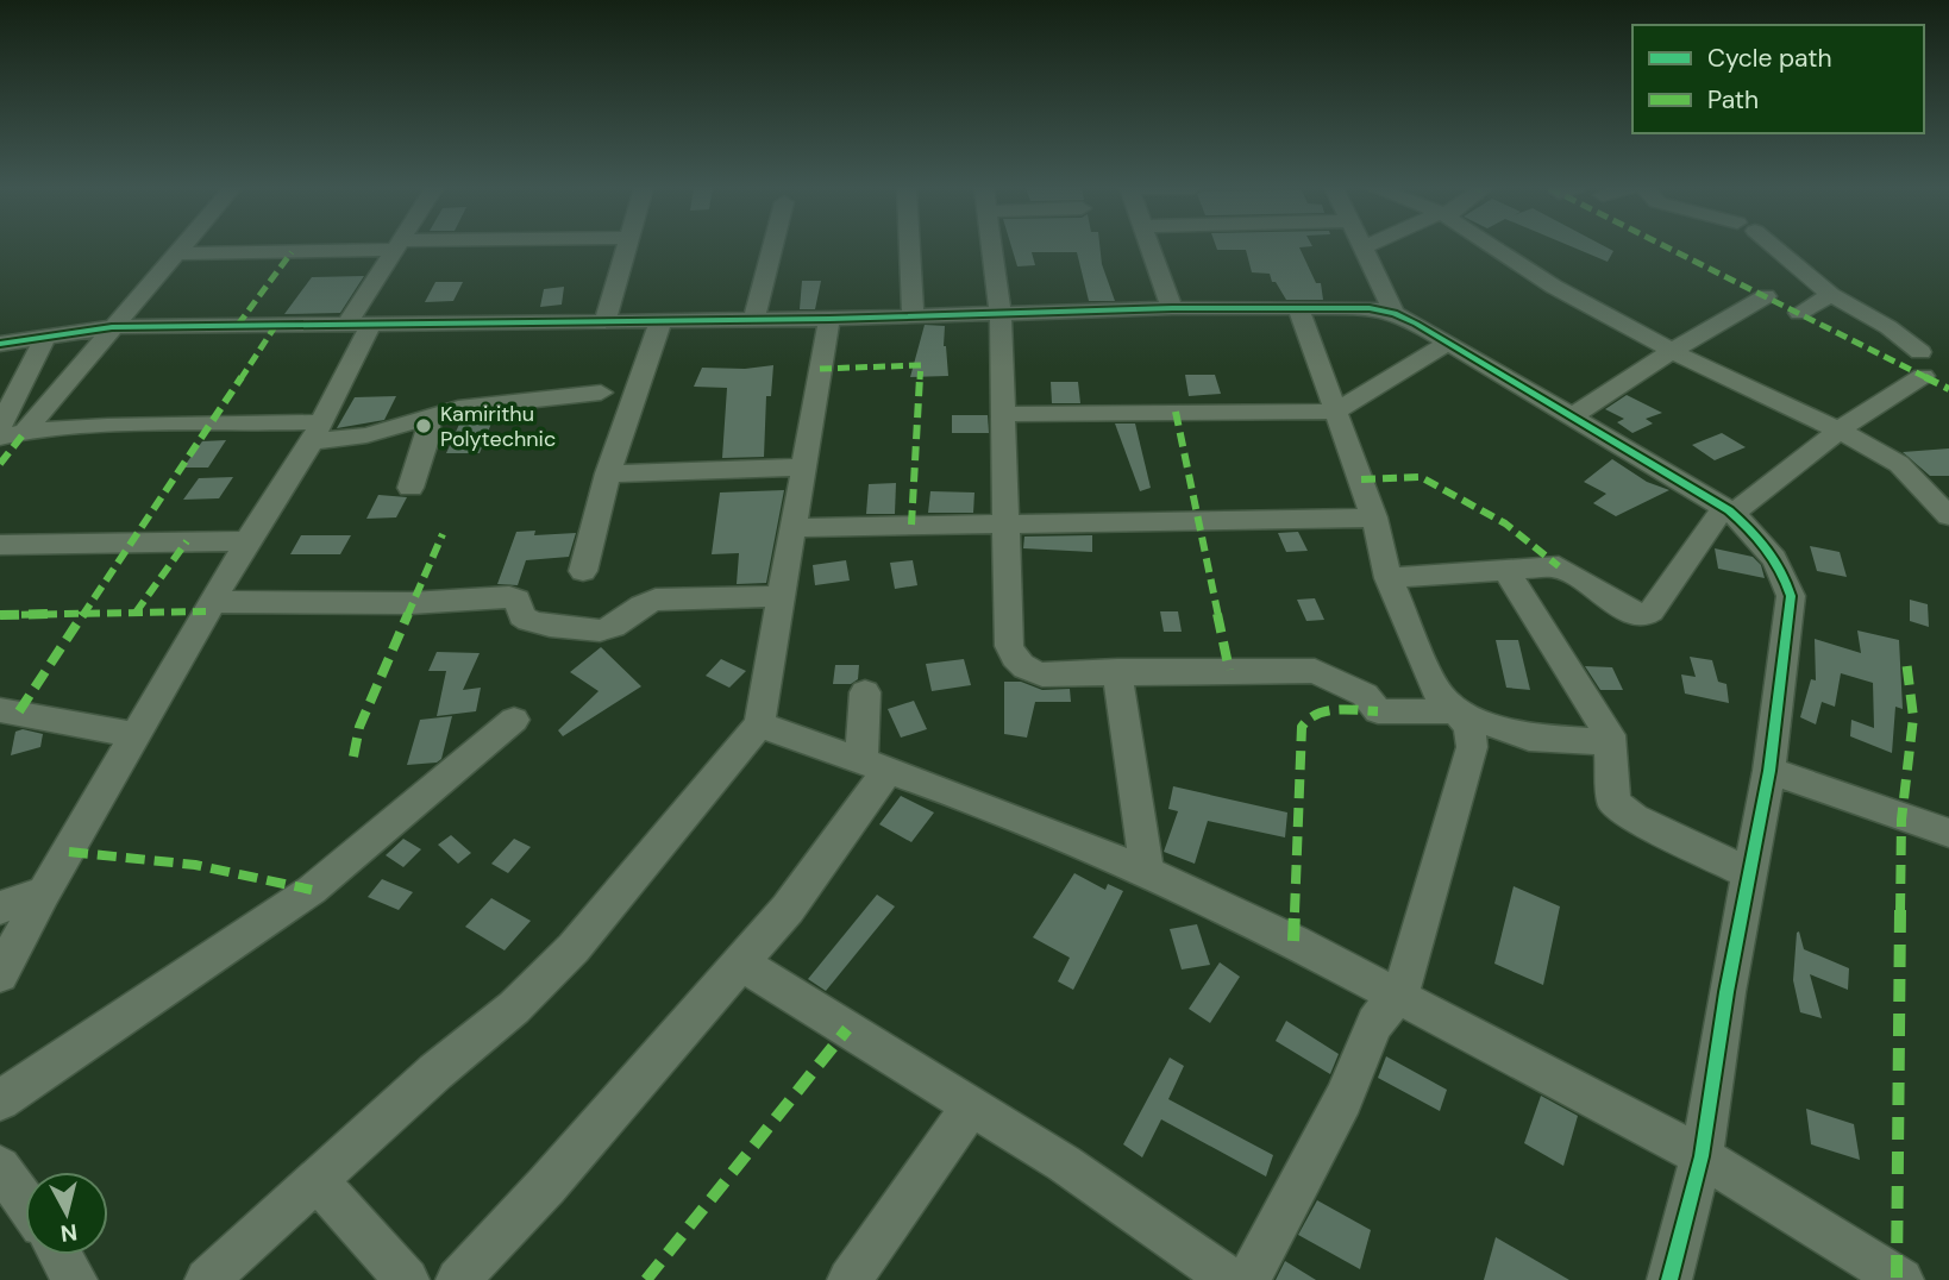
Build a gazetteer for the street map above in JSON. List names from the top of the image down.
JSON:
{
  "places": ["Kamirithu Polytechnic"],
  "legend": ["Cycle path", "Path"],
  "north": "bottom"
}
